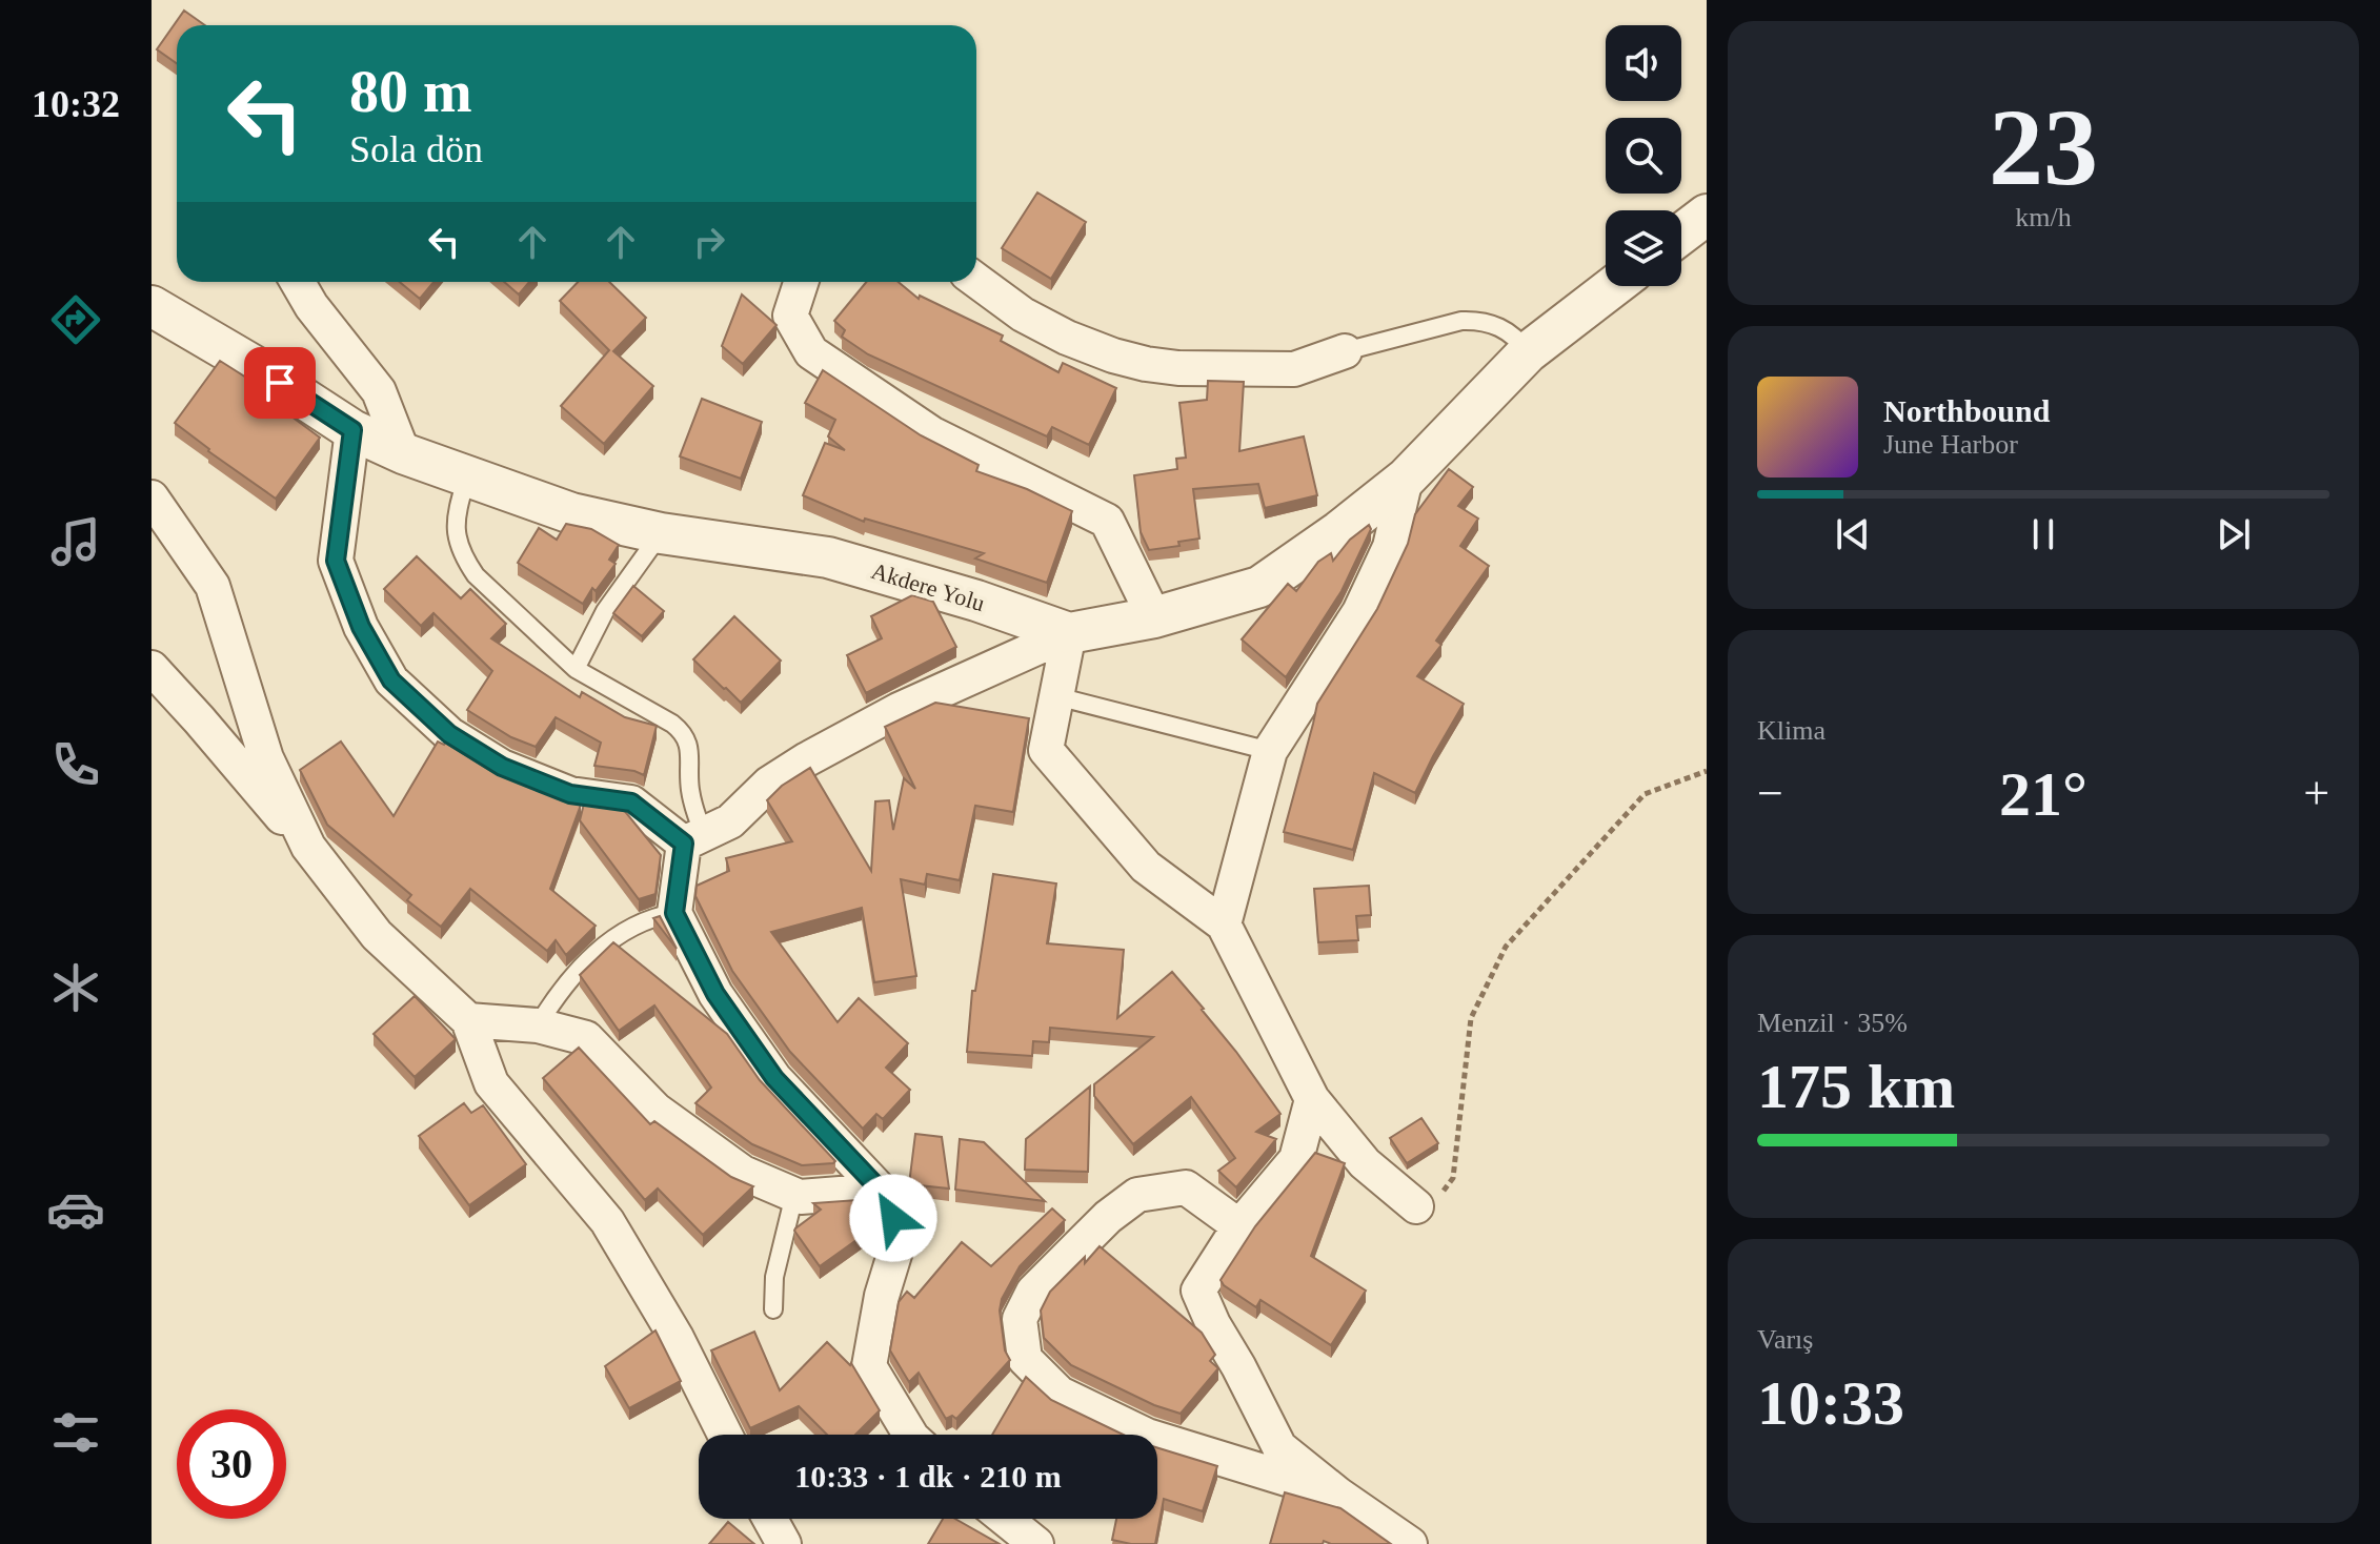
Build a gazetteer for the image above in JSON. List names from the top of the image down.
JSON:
{
  "streets": {
    "street": ["Akdere Yolu"]
  },
  "page": {
    "tabs": "10:32",
    "tile": [
      ["23", "km/h"],
      "Klima",
      ["Menzil · 35%", "175 km"],
      ["Varış", "10:33"]
    ],
    "turn": ["80 m", "Sola dön"],
    "song": ["Northbound", "June Harbor"],
    "heat": ["−", "21°", "+"],
    "limit": "30",
    "trip": "10:33 · 1 dk · 210 m"
  }
}
